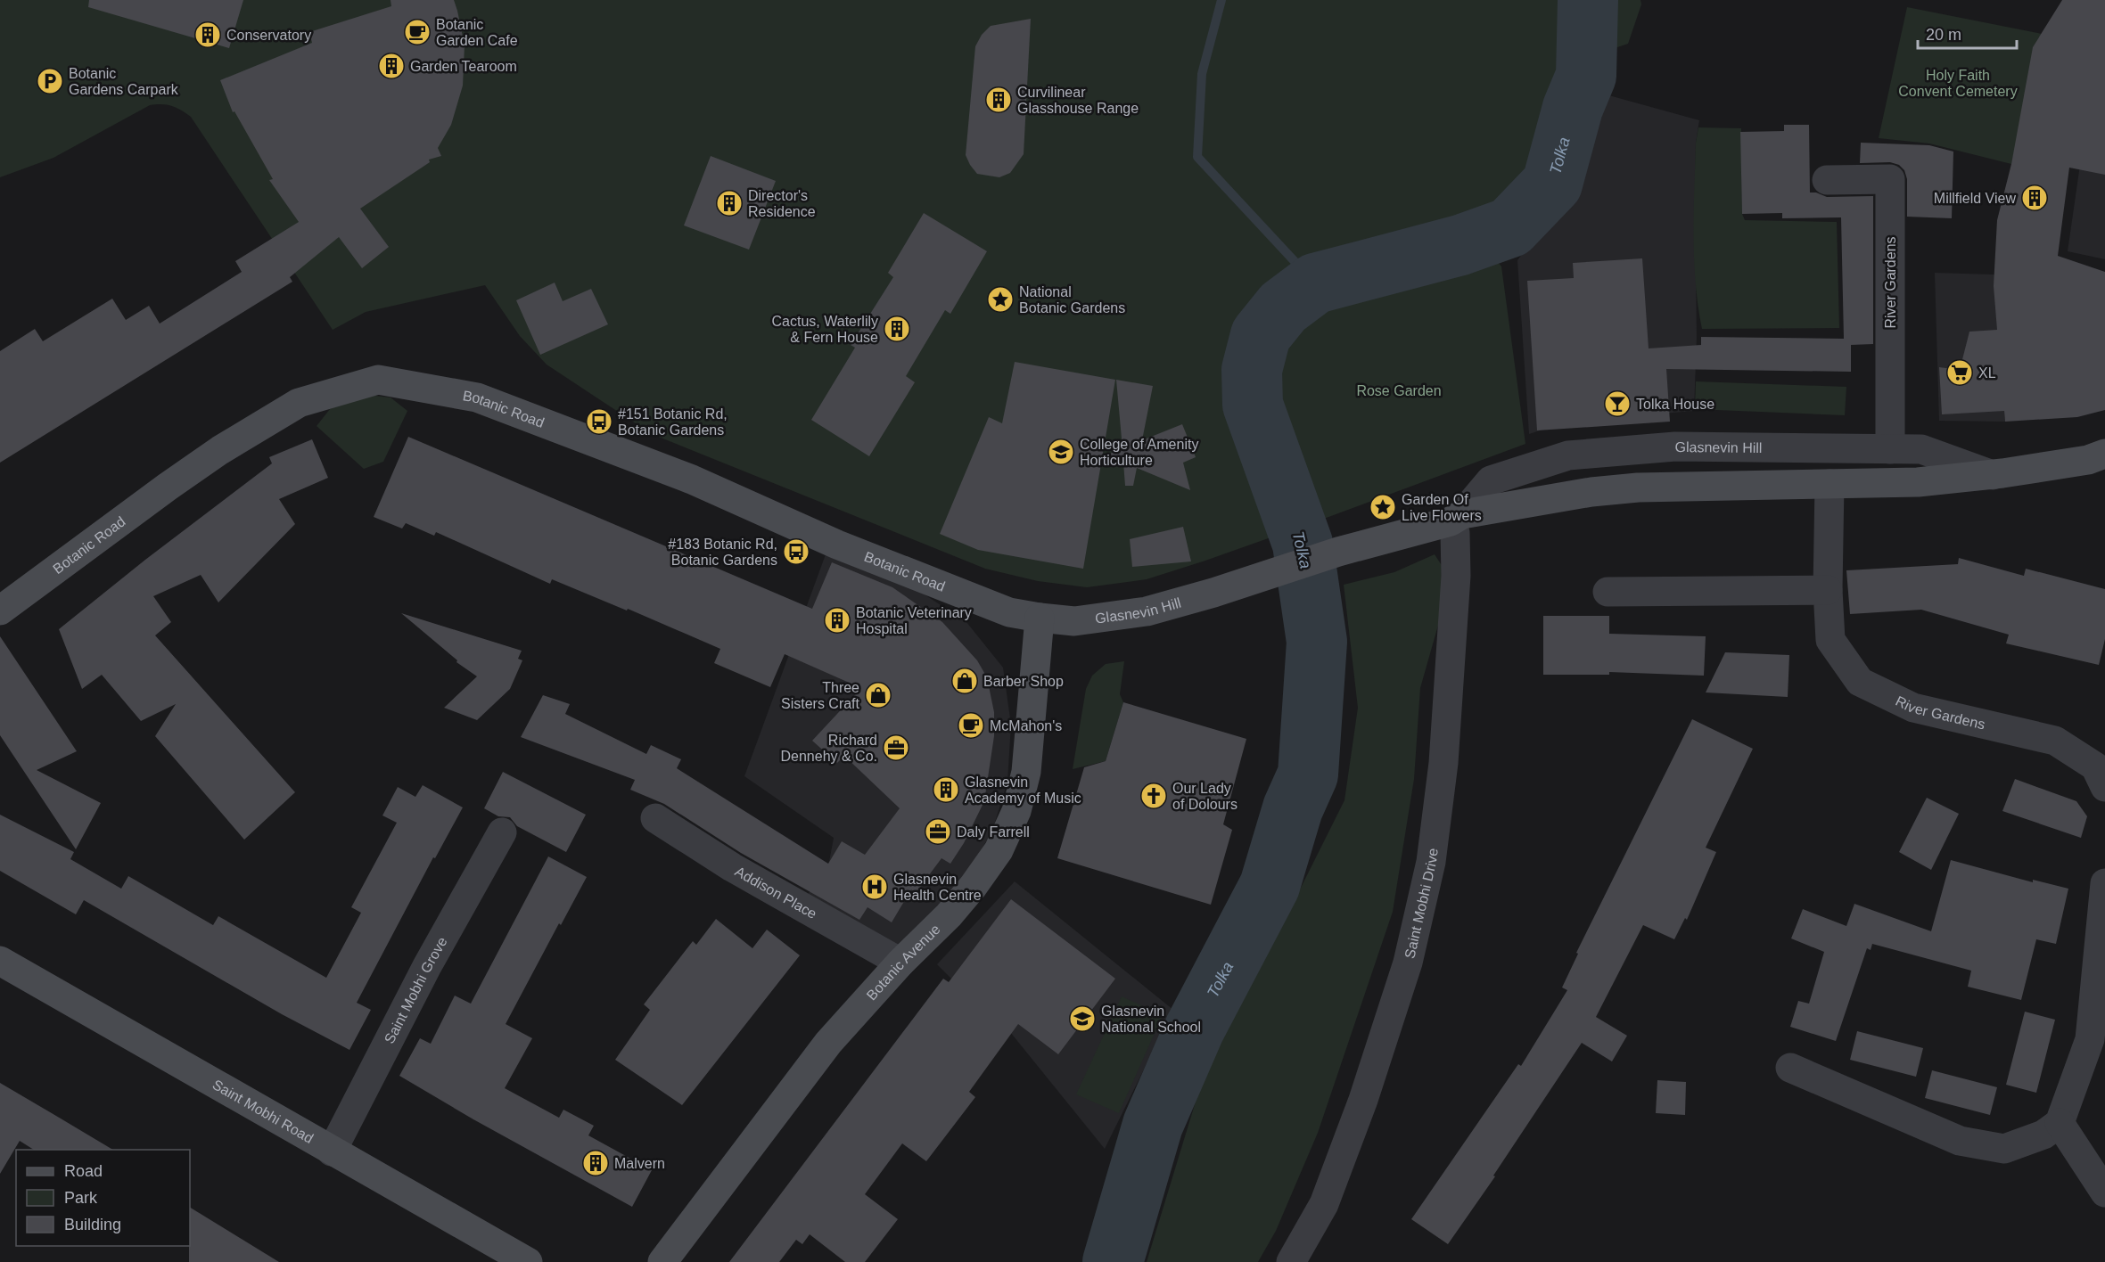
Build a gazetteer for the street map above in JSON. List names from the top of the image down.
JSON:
{
  "streets": {
    "street": [
      "River Gardens",
      "Botanic Road",
      "Glasnevin Hill",
      "Addison Place",
      "Saint Mobhi Drive",
      "Botanic Avenue",
      "Saint Mobhi Grove",
      "Saint Mobhi Road"
    ]
  },
  "crossings": [
    ["River Gardens", "Glasnevin Hill"],
    ["Botanic Road", "Glasnevin Hill"],
    ["Botanic Road", "Botanic Avenue"],
    ["Glasnevin Hill", "Saint Mobhi Drive"],
    ["Glasnevin Hill", "Botanic Avenue"],
    ["Addison Place", "Botanic Avenue"],
    ["Saint Mobhi Grove", "Saint Mobhi Road"]
  ],
  "water": ["Tolka"],
  "parks": ["Holy Faith Convent Cemetery", "Rose Garden"],
  "places": {
    "cafe": ["Botanic Garden Cafe", "McMahon's"],
    "building": [
      "Conservatory",
      "Garden Tearoom",
      "Curvilinear Glasshouse Range",
      "Millfield View",
      "Director's Residence",
      "Cactus, Waterlily & Fern House",
      "Botanic Veterinary Hospital",
      "Glasnevin Academy of Music",
      "Malvern"
    ],
    "parking": ["Botanic Gardens Carpark"],
    "place": ["National Botanic Gardens", "Garden Of Live Flowers"],
    "supermarket": ["XL"],
    "bar": ["Tolka House"],
    "bus stop": ["#151 Botanic Rd, Botanic Gardens", "#183 Botanic Rd, Botanic Gardens"],
    "school or university": ["College of Amenity Horticulture", "Glasnevin National School"],
    "shop": ["Barber Shop", "Three Sisters Craft"],
    "office": ["Richard Dennehy & Co.", "Daly Farrell"],
    "church": ["Our Lady of Dolours"],
    "hospital": ["Glasnevin Health Centre"]
  },
  "legend": ["Road", "Park", "Building"],
  "scale_bar": "20 m"
}
